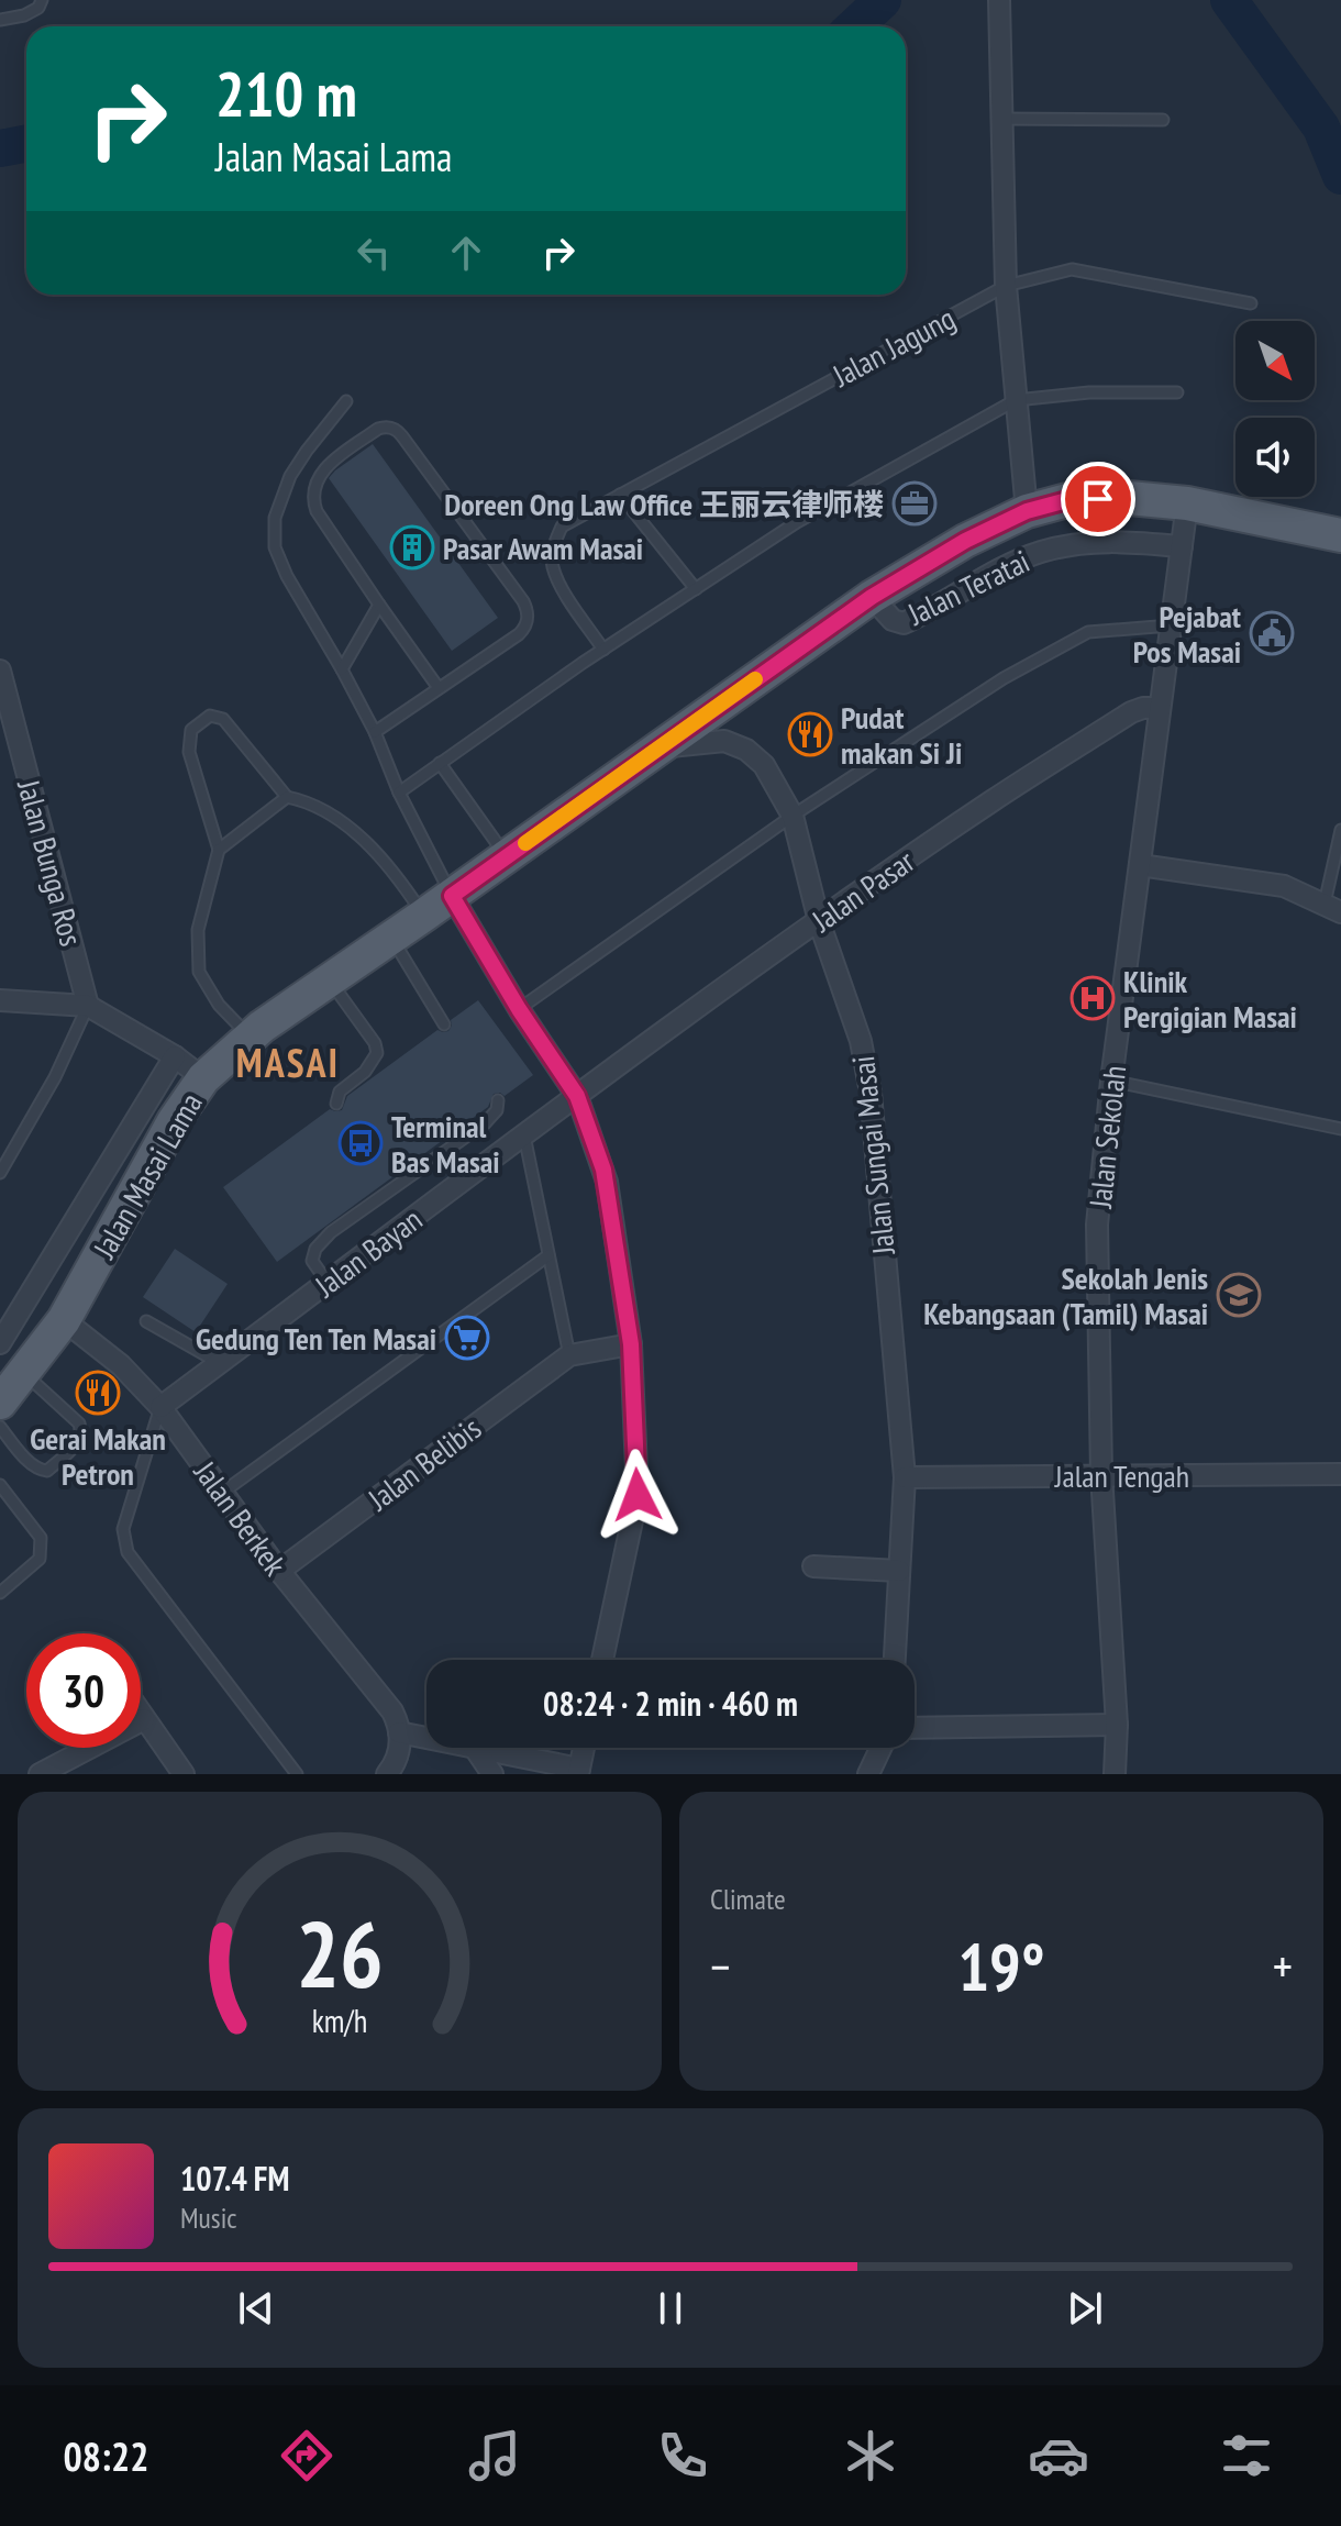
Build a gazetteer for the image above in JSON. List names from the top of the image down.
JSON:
{
  "streets": {
    "main road": ["Jalan Masai Lama"],
    "street": [
      "Jalan Teratai",
      "Jalan Bunga Ros",
      "Jalan Pasar",
      "Jalan Sekolah",
      "Jalan Sungai Masai",
      "Jalan Bayan",
      "Jalan Belibis",
      "Jalan Tengah",
      "Jalan Berkek"
    ],
    "lane": ["Jalan Jagung"]
  },
  "crossings": [
    ["Jalan Teratai", "Jalan Sekolah"],
    ["Jalan Teratai", "Jalan Masai Lama"],
    ["Jalan Pasar", "Jalan Sekolah"],
    ["Jalan Pasar", "Jalan Sungai Masai"],
    ["Jalan Pasar", "Jalan Bayan"],
    ["Jalan Sekolah", "Jalan Masai Lama"],
    ["Jalan Sekolah", "Jalan Tengah"],
    ["Jalan Sungai Masai", "Jalan Masai Lama"],
    ["Jalan Sungai Masai", "Jalan Tengah"],
    ["Jalan Masai Lama", "Jalan Berkek"],
    ["Jalan Bayan", "Jalan Berkek"],
    ["Jalan Belibis", "Jalan Berkek"]
  ],
  "districts": ["MASAI"],
  "places": {
    "office": ["Doreen Ong Law Office 王丽云律师楼"],
    "building": ["Pasar Awam Masai"],
    "public building": ["Pejabat Pos Masai"],
    "restaurant": ["Pudat makan Si Ji", "Gerai Makan Petron"],
    "hospital": ["Klinik Pergigian Masai"],
    "bus stop": ["Terminal Bas Masai"],
    "school or university": ["Sekolah Jenis Kebangsaan (Tamil) Masai"],
    "supermarket": ["Gedung Ten Ten Masai"]
  },
  "north": "bottom right",
  "page": {
    "turn": ["210 m", "Jalan Masai Lama"],
    "limit": "30",
    "trip": "08:24 · 2 min · 460 m",
    "tile": "Climate",
    "heat": ["−", "19°", "+"],
    "song": ["107.4 FM", "Music"],
    "tabs": "08:22",
    "gauge": ["26", "km/h"]
  }
}
